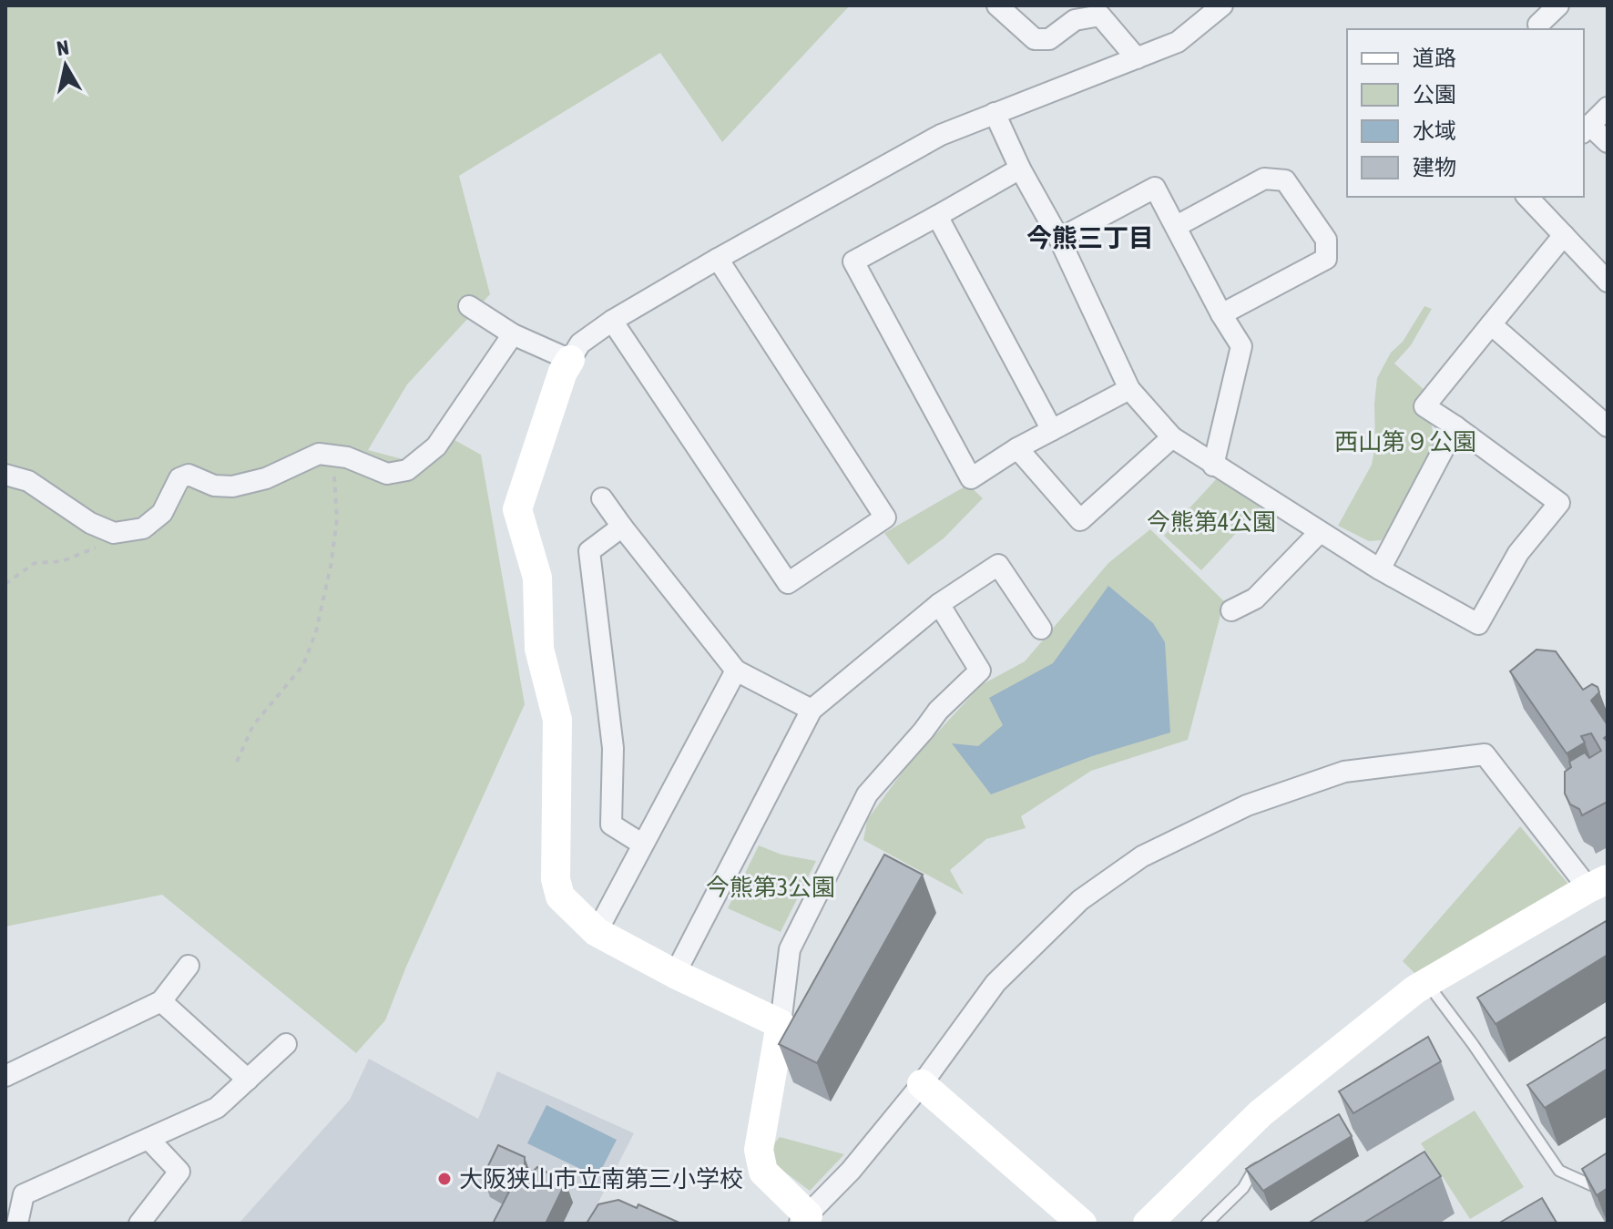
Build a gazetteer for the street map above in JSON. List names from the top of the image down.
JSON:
{
  "districts": ["今熊三丁目"],
  "parks": ["西山第９公園", "今熊第4公園", "今熊第3公園"],
  "places": ["大阪狭山市立南第三小学校"],
  "legend": [
    "道路",
    "公園",
    "水域",
    "建物"
  ],
  "north": "top"
}
